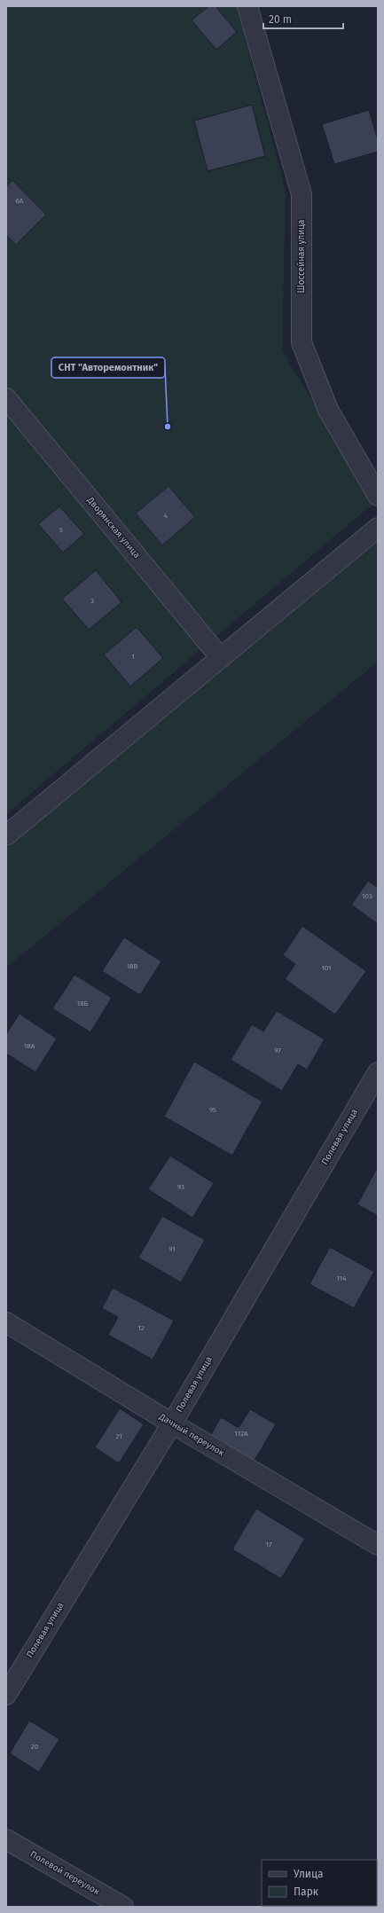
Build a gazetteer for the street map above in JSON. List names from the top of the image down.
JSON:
{
  "streets": {
    "street": [
      "Шоссейная улица",
      "Дворянская улица",
      "Полевая улица",
      "Дачный переулок",
      "Полевой переулок"
    ]
  },
  "crossings": [
    ["Полевая улица", "Дачный переулок"]
  ],
  "places": ["СНТ \"Авторемонтник\""],
  "house_numbers": [
    "6А",
    "4",
    "5",
    "3",
    "1",
    "103",
    "18В",
    "101",
    "18Б",
    "18А",
    "97",
    "95",
    "93",
    "91",
    "114",
    "12",
    "112А",
    "21",
    "17",
    "20"
  ],
  "legend": ["Улица", "Парк"],
  "scale_bar": "20 m"
}
